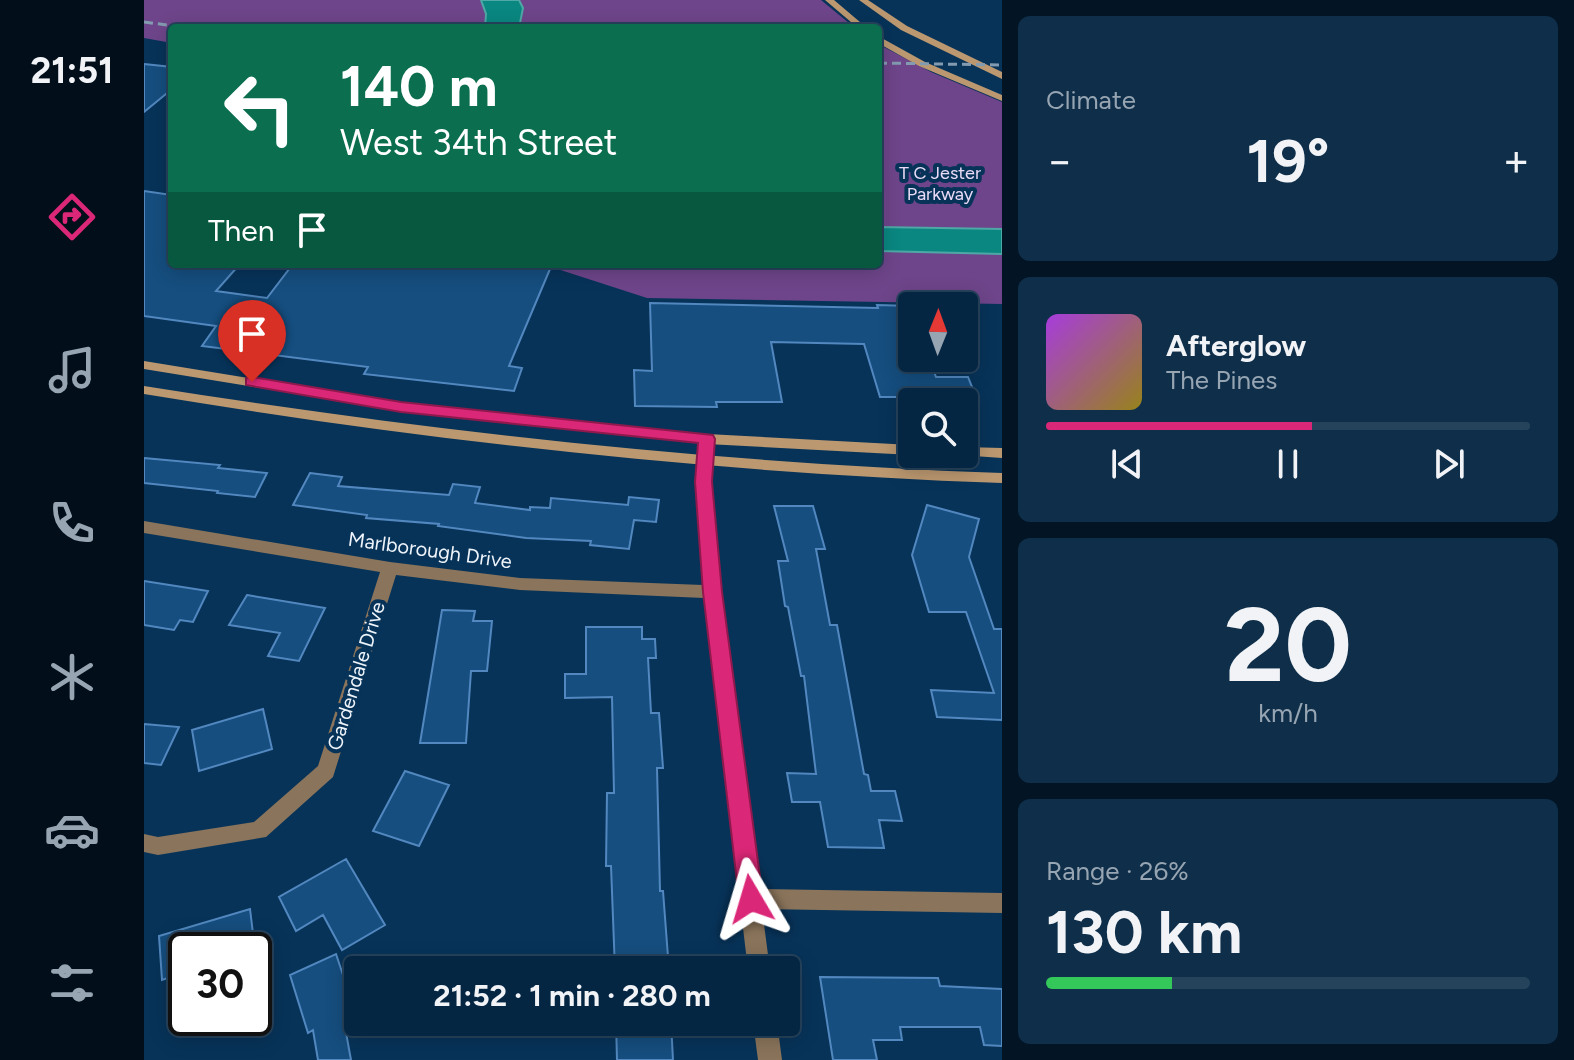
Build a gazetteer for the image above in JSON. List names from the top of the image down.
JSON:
{
  "streets": {
    "street": ["Marlborough Drive", "Gardendale Drive"]
  },
  "crossings": [
    ["Marlborough Drive", "Gardendale Drive"]
  ],
  "parks": ["T C Jester Parkway"],
  "north": "top",
  "page": {
    "tabs": "21:51",
    "tile": [
      "Climate",
      ["20", "km/h"],
      ["Range · 26%", "130 km"]
    ],
    "turn": ["140 m", "West 34th Street"],
    "heat": ["−", "19°", "+"],
    "then": "Then",
    "song": ["Afterglow", "The Pines"],
    "limit": "30",
    "trip": "21:52 · 1 min · 280 m"
  }
}
